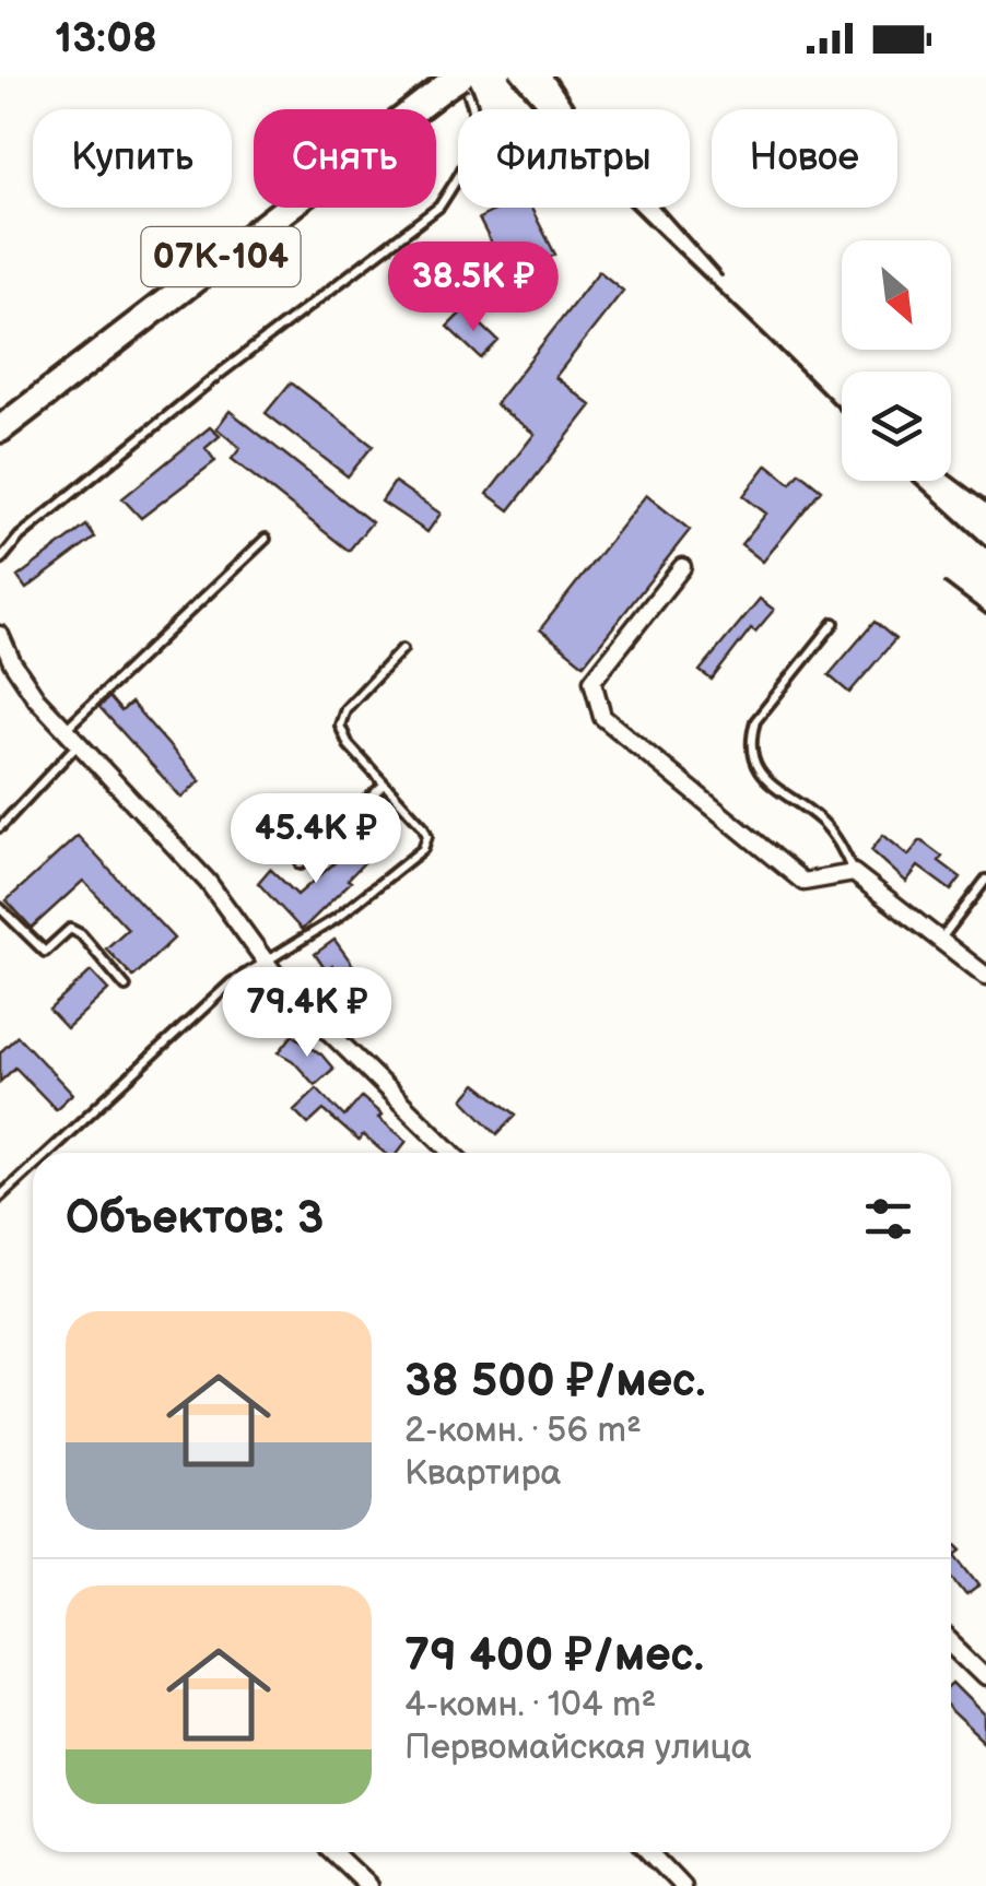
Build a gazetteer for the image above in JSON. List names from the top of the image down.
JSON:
{
  "streets": {
    "highway": ["07К-104"]
  },
  "north": "bottom right",
  "page": {
    "status": "13:08",
    "chip": [
      "Купить",
      "Снять",
      "Фильтры",
      "Новое"
    ],
    "price": ["38.5K ₽", "45.4K ₽", "79.4K ₽"],
    "heading": "Объектов: 3",
    "list": [
      {
        "name": "38 500 ₽/мес.",
        "note": "2-комн. · 56 m² · Квартира"
      },
      {
        "name": "79 400 ₽/мес.",
        "note": "4-комн. · 104 m² · Первомайская улица"
      }
    ]
  }
}
